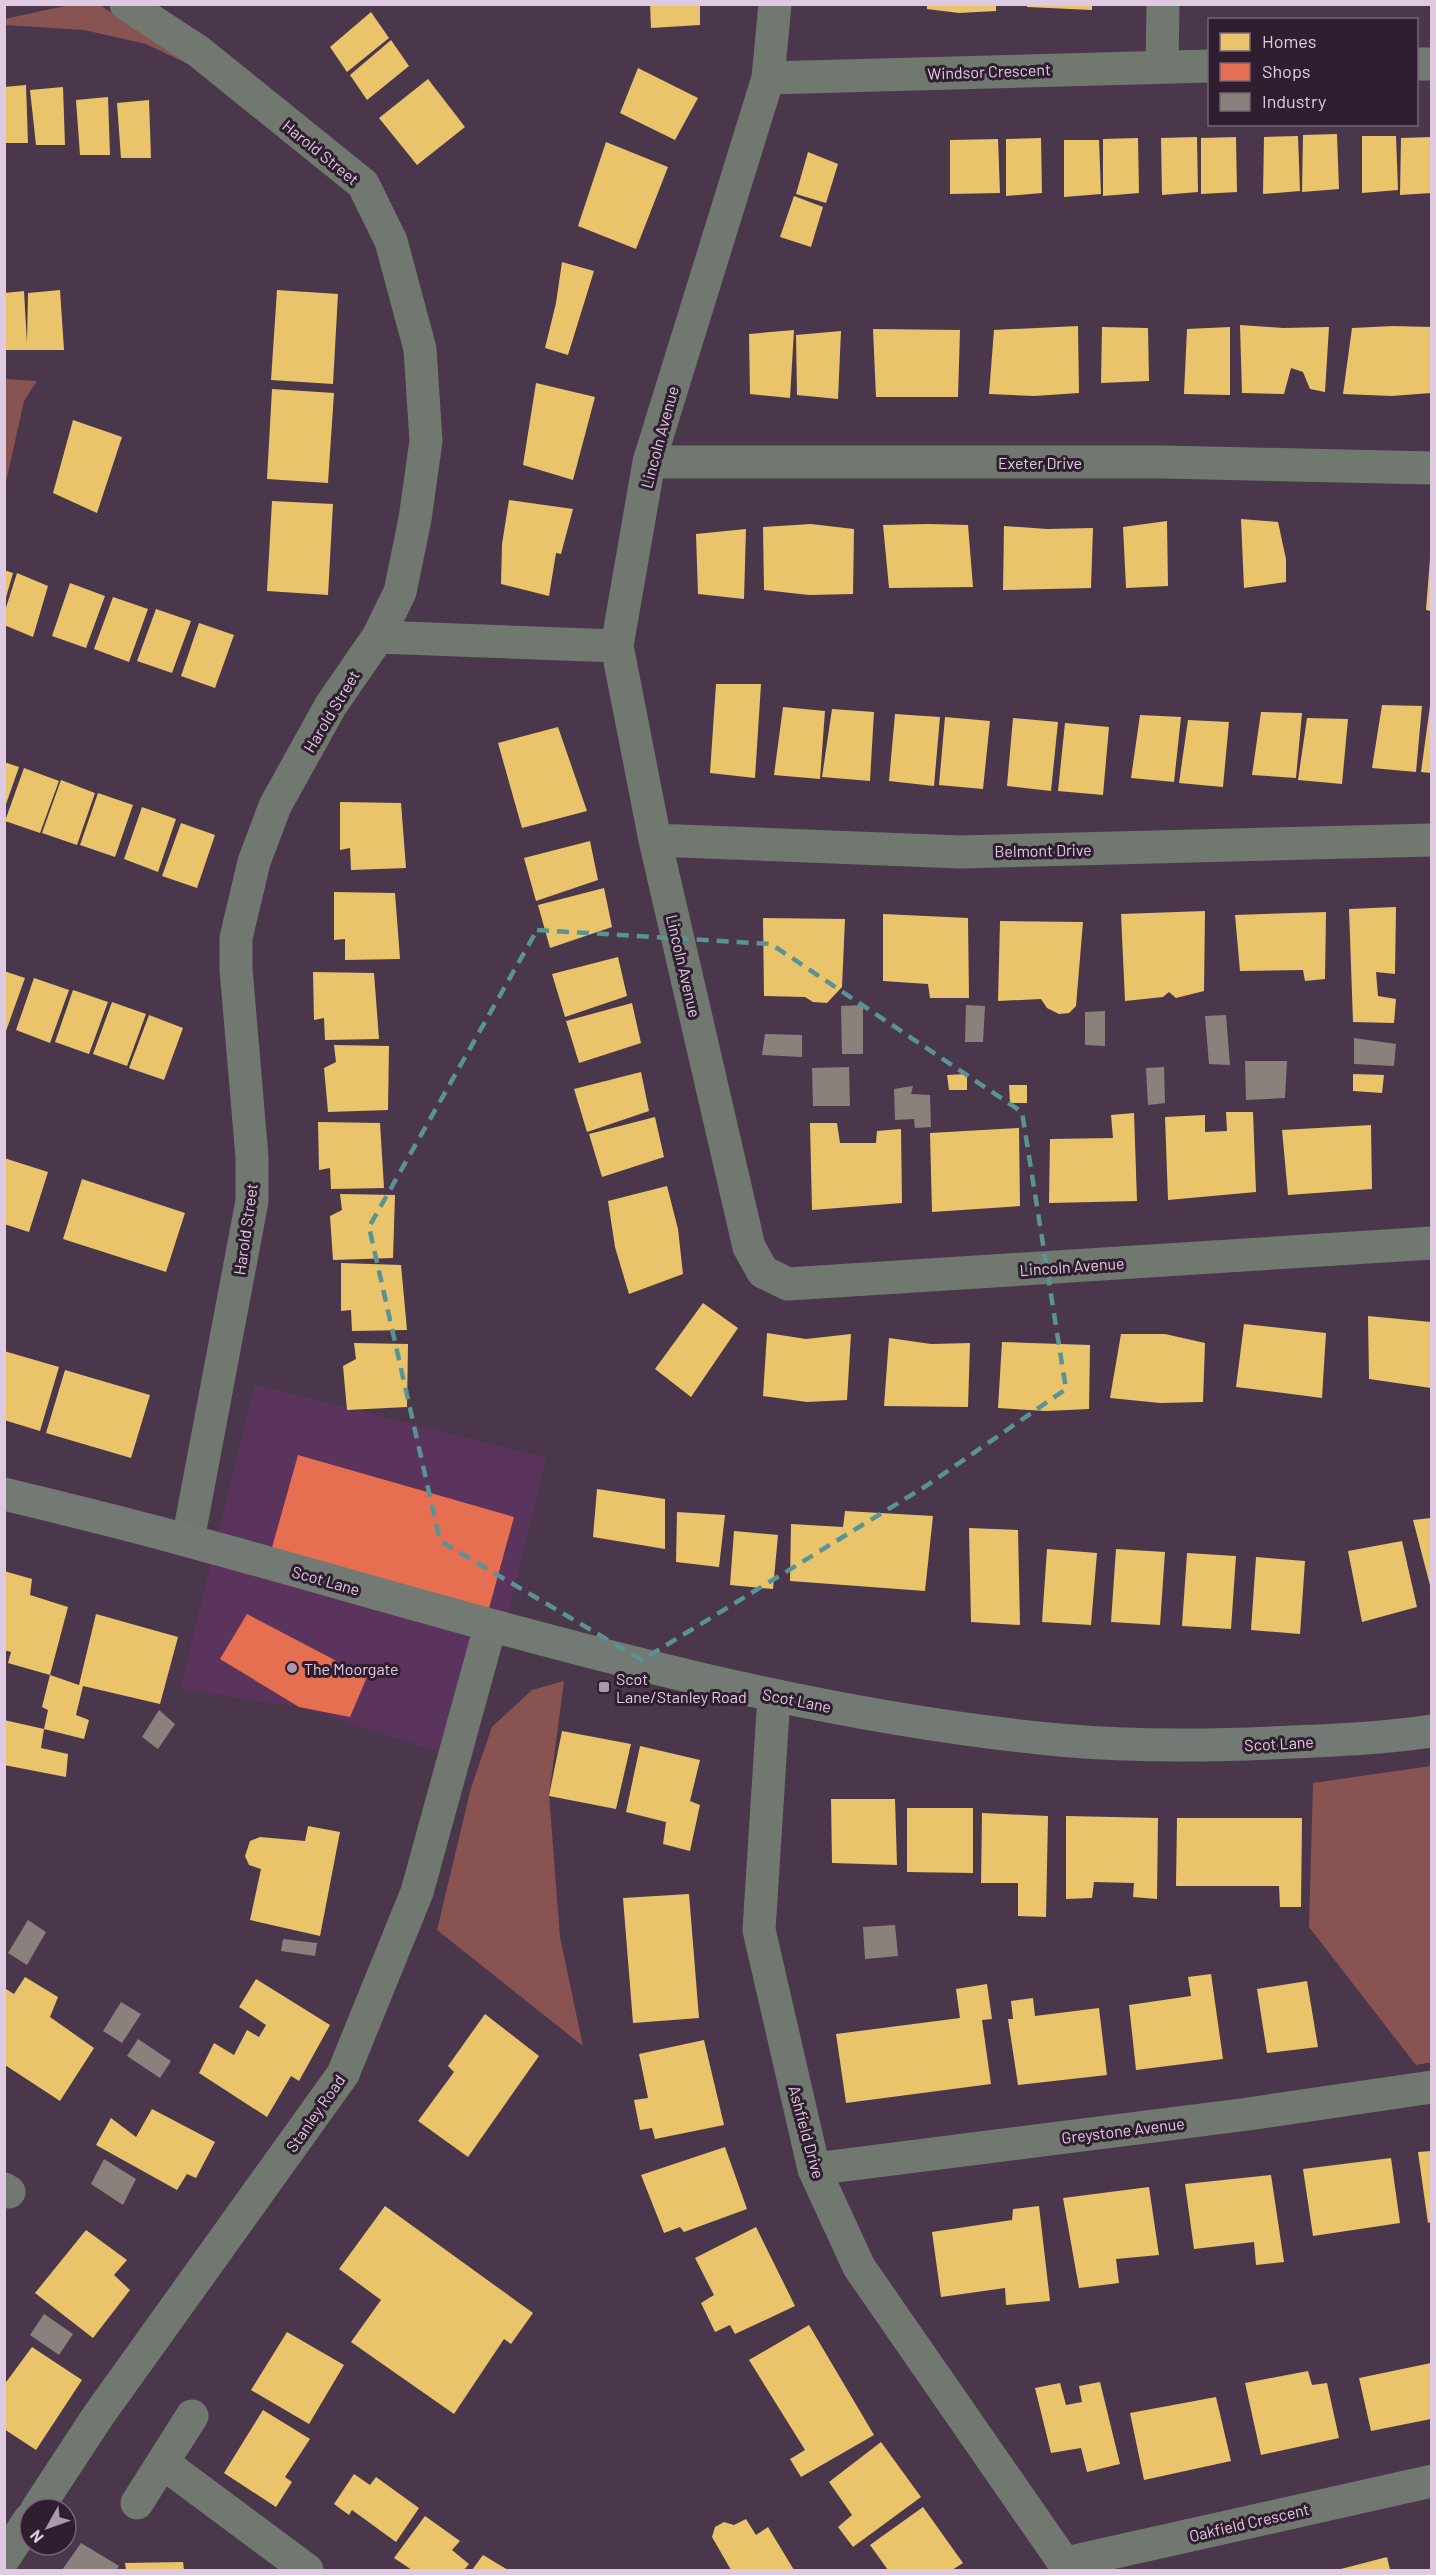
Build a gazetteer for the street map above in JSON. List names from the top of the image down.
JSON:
{
  "streets": {
    "main road": ["Scot Lane"],
    "street": [
      "Windsor Crescent",
      "Harold Street",
      "Lincoln Avenue",
      "Exeter Drive",
      "Belmont Drive",
      "Stanley Road",
      "Greystone Avenue",
      "Ashfield Drive",
      "Oakfield Crescent"
    ]
  },
  "crossings": [
    ["Windsor Crescent", "Lincoln Avenue"],
    ["Harold Street", "Scot Lane"],
    ["Lincoln Avenue", "Exeter Drive"],
    ["Lincoln Avenue", "Belmont Drive"],
    ["Scot Lane", "Stanley Road"],
    ["Scot Lane", "Ashfield Drive"],
    ["Greystone Avenue", "Ashfield Drive"],
    ["Ashfield Drive", "Oakfield Crescent"]
  ],
  "places": {
    "other": ["The Moorgate"],
    "transit": ["Scot Lane/Stanley Road"]
  },
  "legend": ["Homes", "Shops", "Industry"],
  "north": "bottom left"
}
